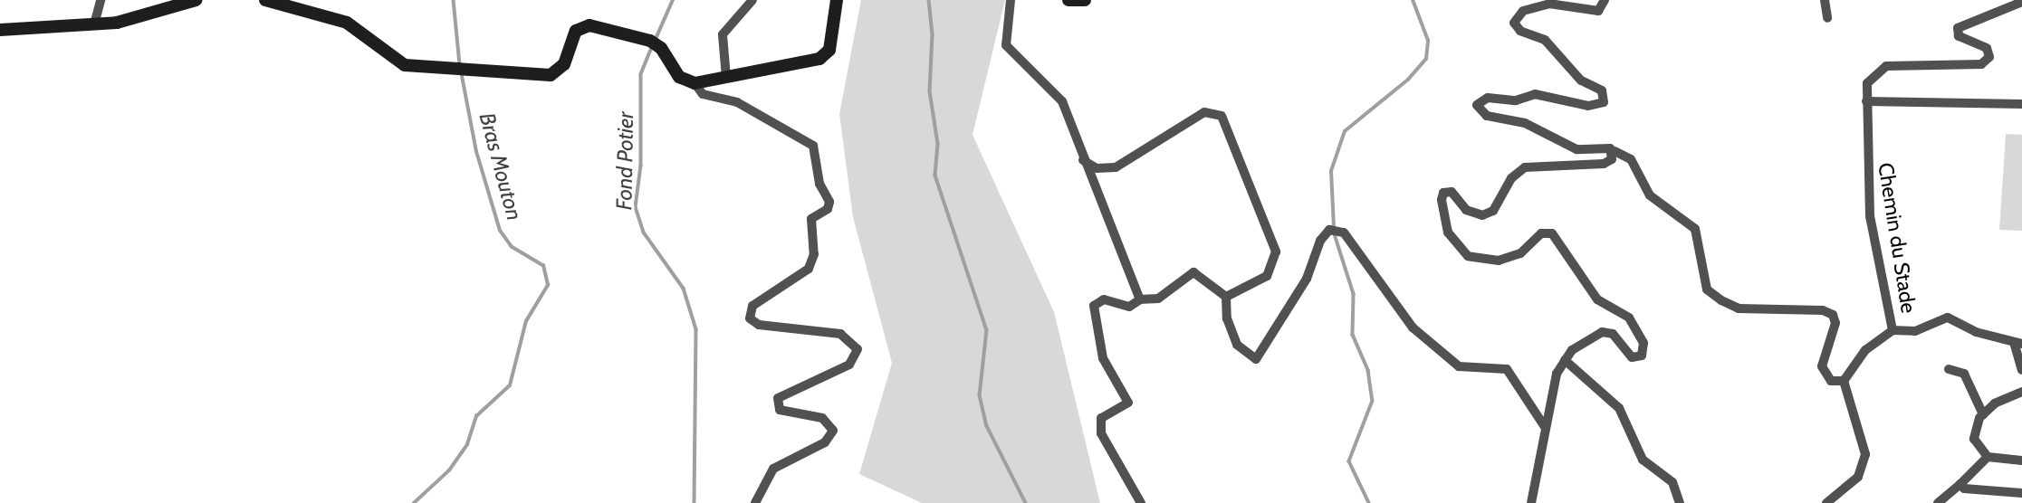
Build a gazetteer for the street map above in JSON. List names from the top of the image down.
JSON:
{
  "streets": {
    "street": ["Chemin du Stade"]
  },
  "water": ["Fond Potier", "Bras Mouton"]
}
